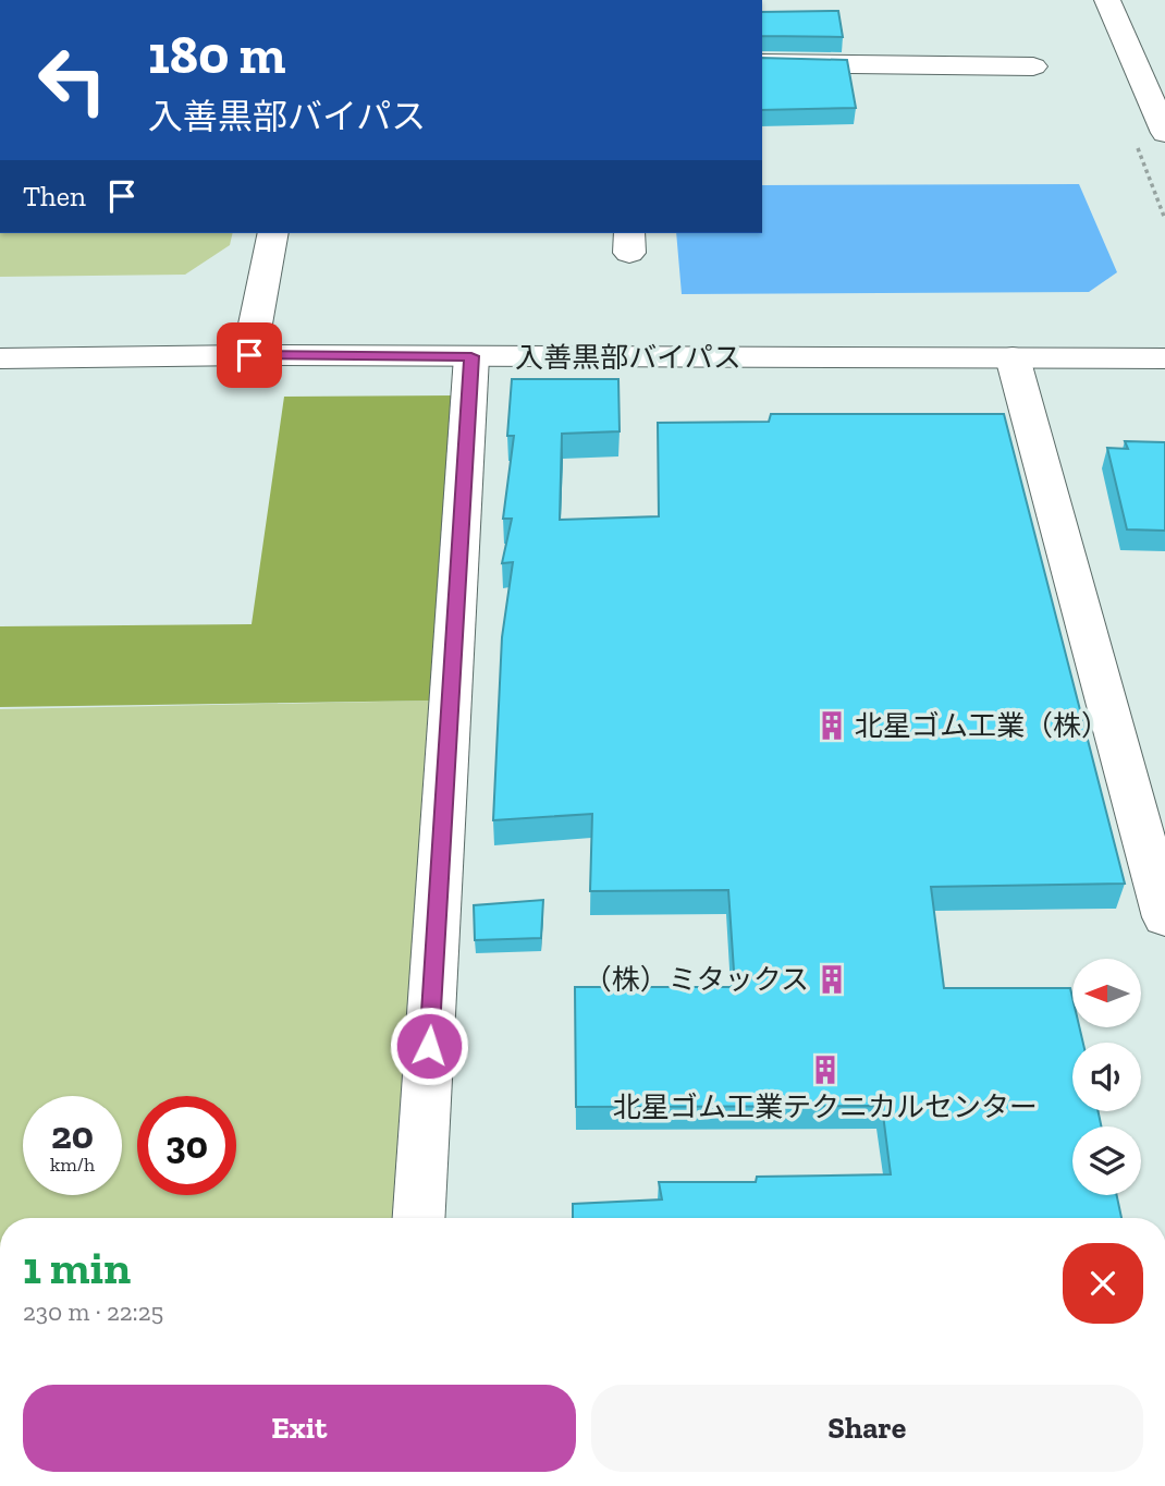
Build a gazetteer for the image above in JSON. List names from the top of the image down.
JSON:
{
  "streets": {
    "main road": ["入善黒部バイパス"]
  },
  "places": {
    "building": ["北星ゴム工業（株）", "（株）ミタックス", "北星ゴム工業テクニカルセンター"]
  },
  "north": "left",
  "page": {
    "turn": ["180 m", "入善黒部バイパス"],
    "then": "Then",
    "speed": "20 km/h",
    "limit": "30",
    "heading": ["1 min", "230 m · 22:25"],
    "buttons": ["Exit", "Share"]
  }
}
